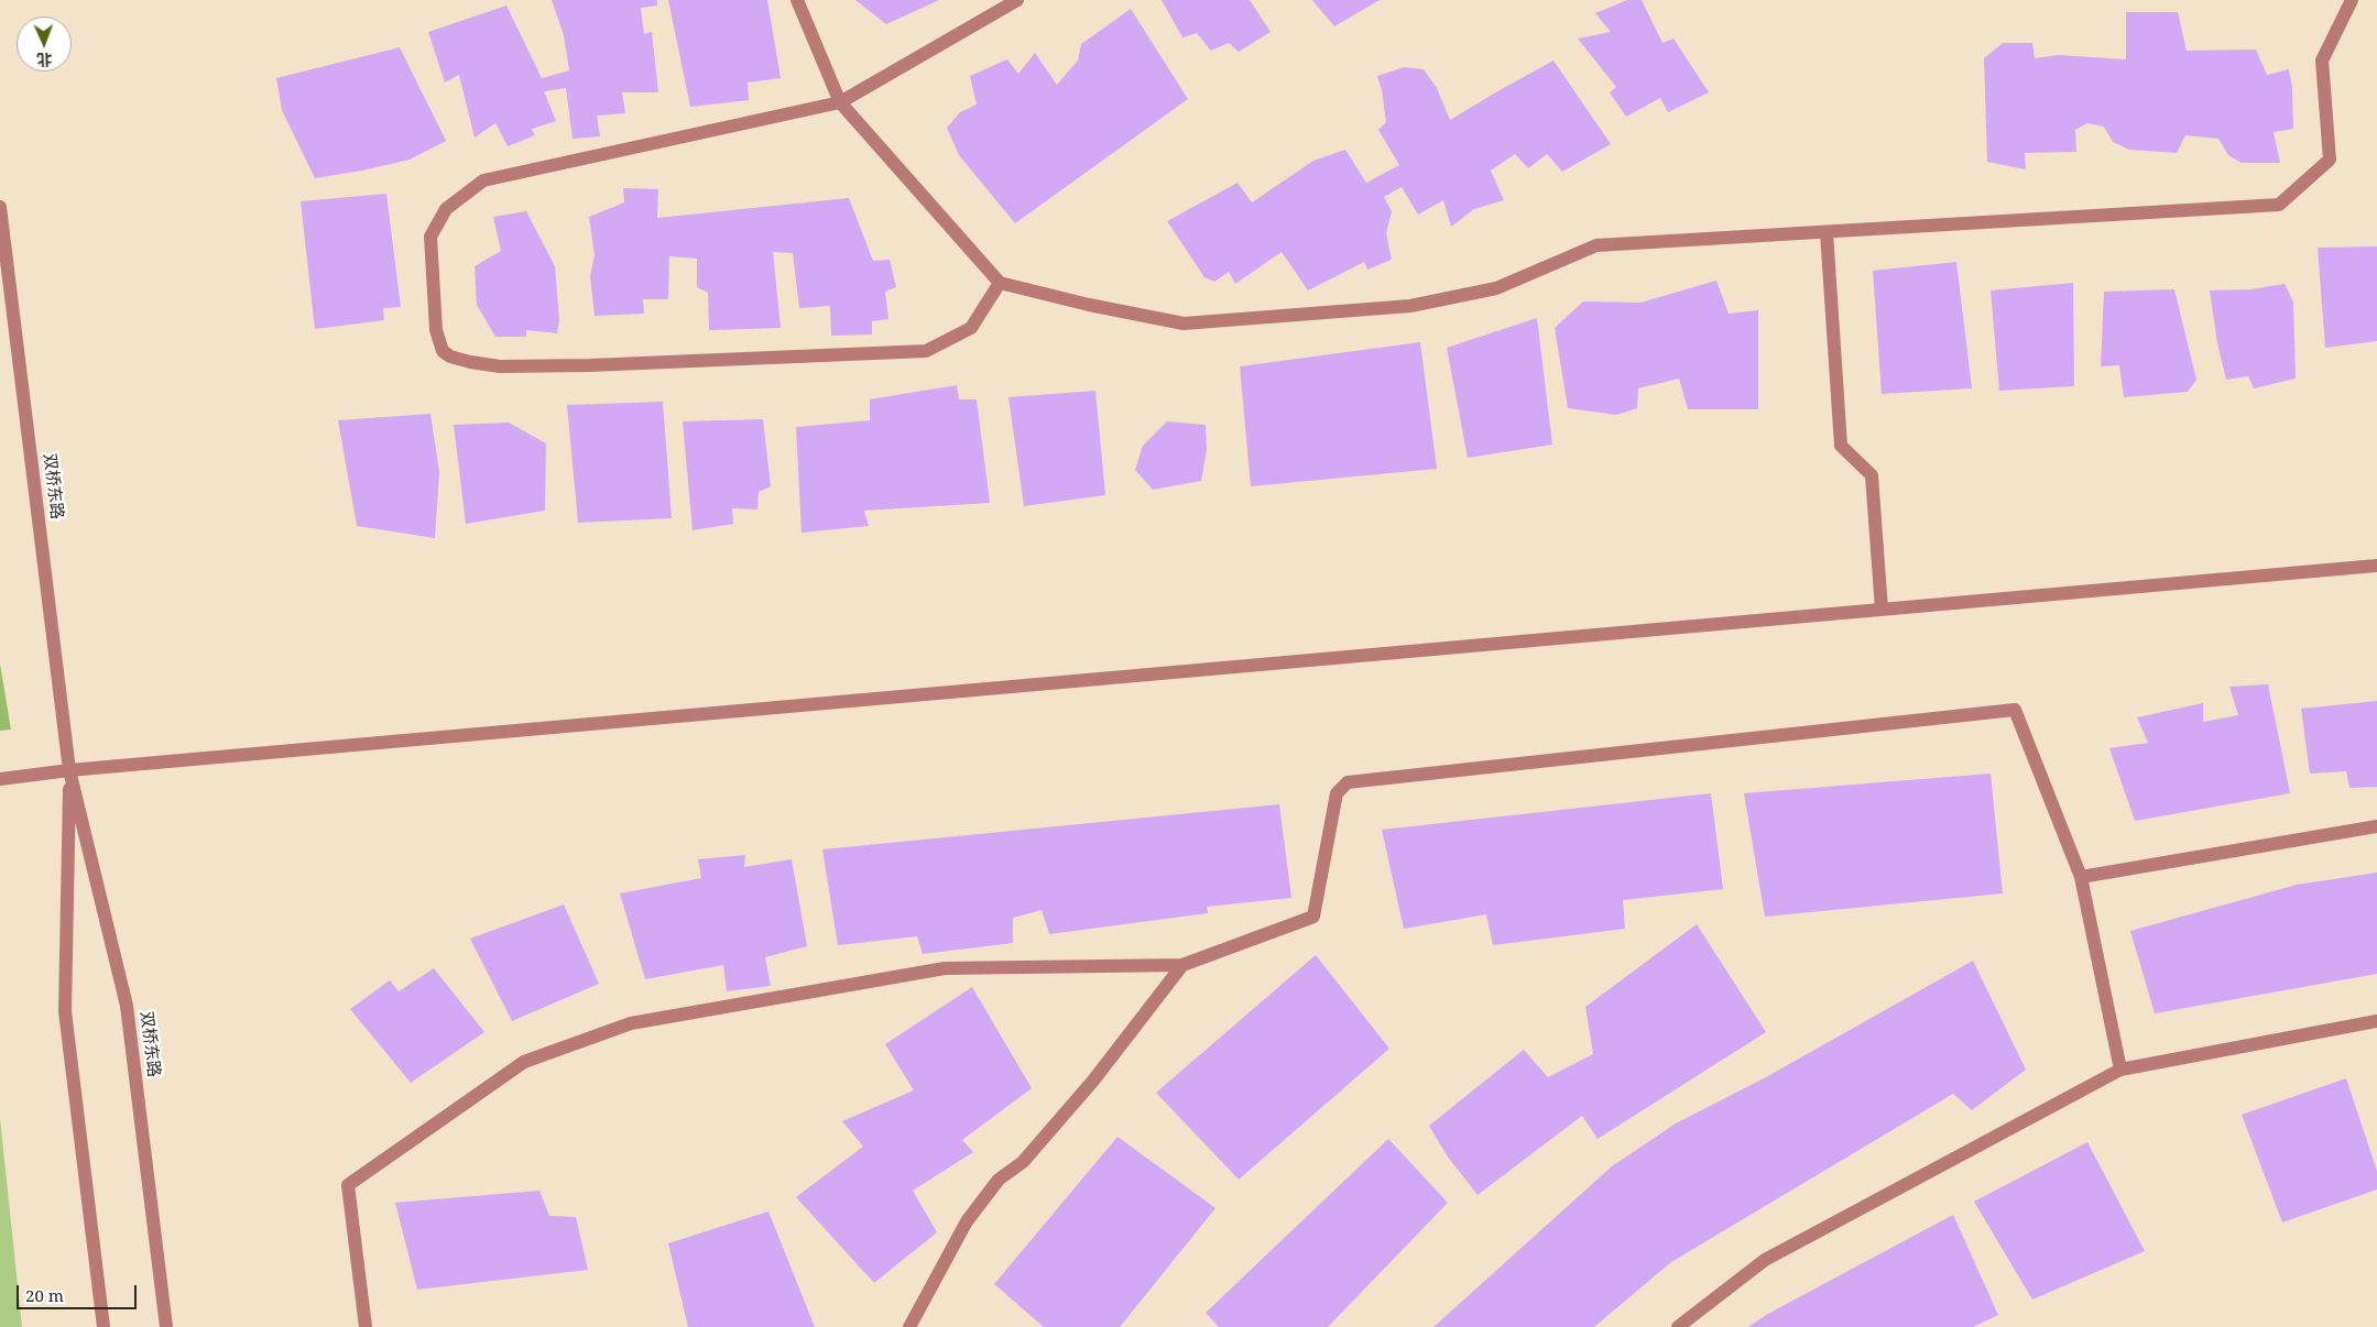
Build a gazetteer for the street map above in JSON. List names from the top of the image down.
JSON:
{
  "streets": {
    "street": ["双桥东路"]
  },
  "scale_bar": "20 m",
  "north": "bottom"
}
